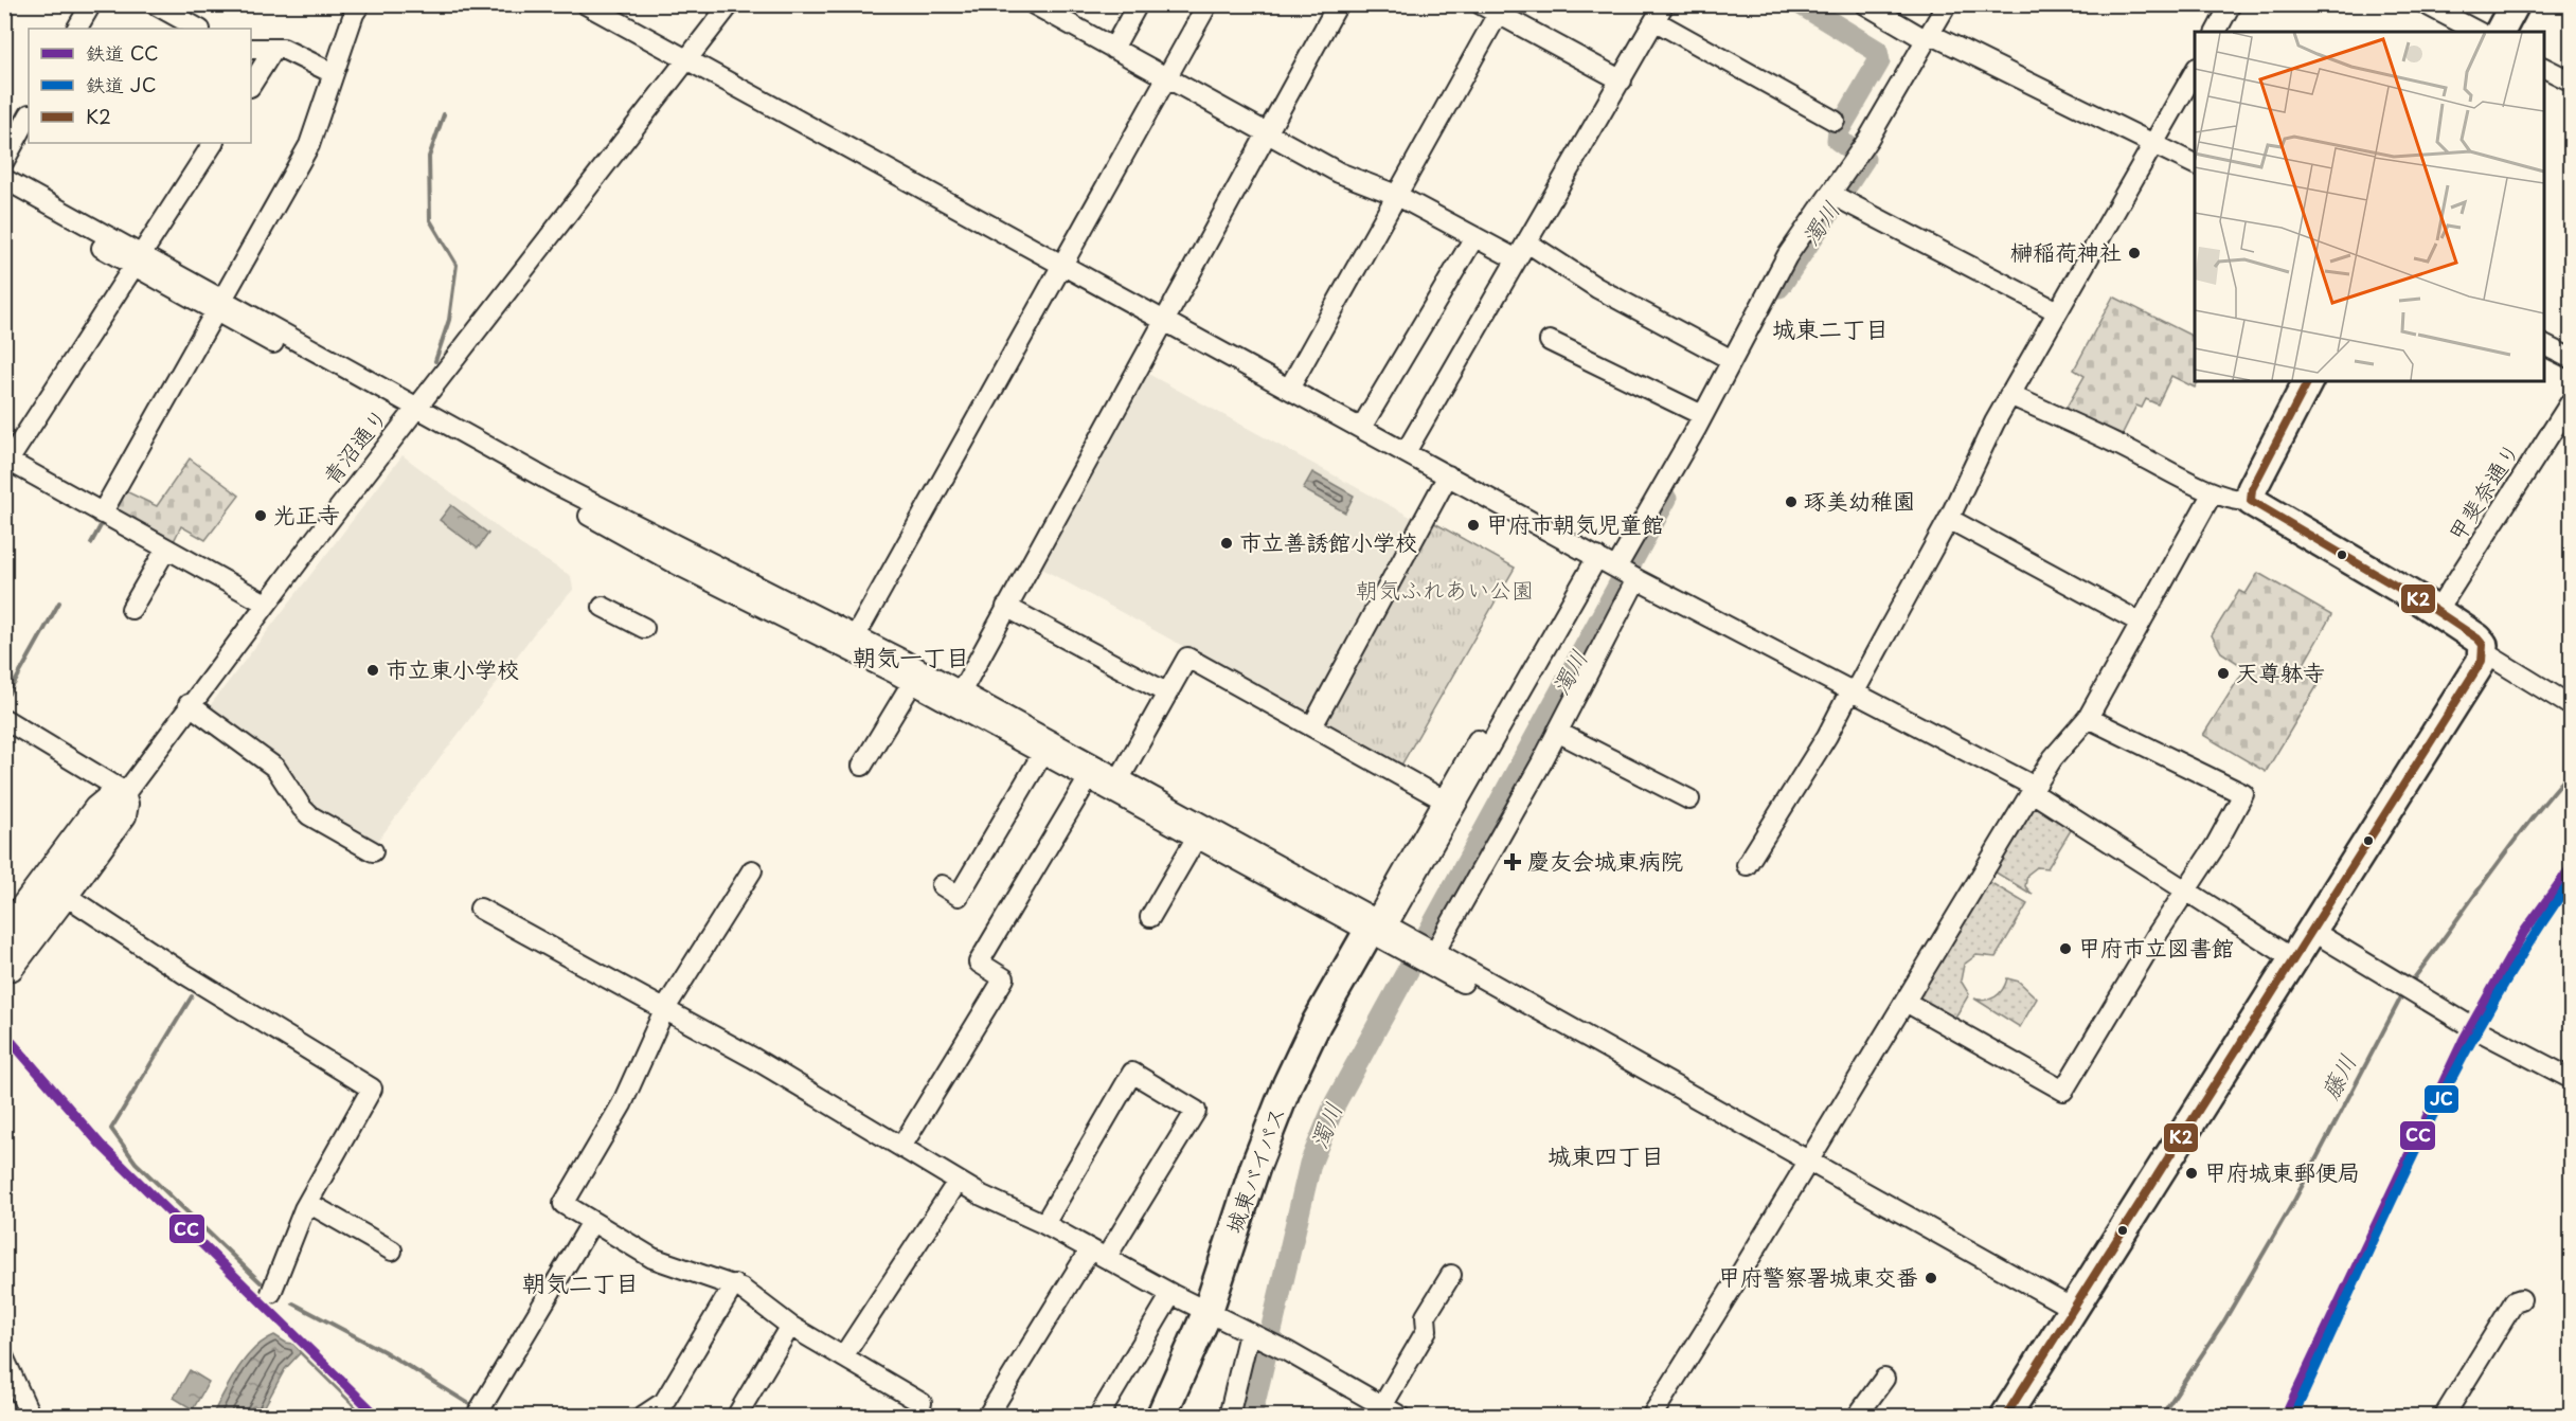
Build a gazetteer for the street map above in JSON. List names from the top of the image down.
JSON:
{
  "streets": {
    "highway": ["城東バイパス"],
    "street": ["青沼通り", "甲斐奈通り"]
  },
  "districts": [
    "城東二丁目",
    "朝気一丁目",
    "城東四丁目",
    "朝気二丁目"
  ],
  "water": ["濁川", "藤川"],
  "parks": ["朝気ふれあい公園"],
  "places": {
    "other": [
      "榊稲荷神社",
      "琢美幼稚園",
      "光正寺",
      "甲府市朝気児童館",
      "市立善誘館小学校",
      "市立東小学校",
      "天尊躰寺",
      "甲府市立図書館",
      "甲府城東郵便局",
      "甲府警察署城東交番"
    ],
    "health": ["慶友会城東病院"]
  },
  "lines": ["transit line K2", "rail line CC", "rail line JC"],
  "legend": ["鉄道 CC", "鉄道 JC", "K2"]
}
